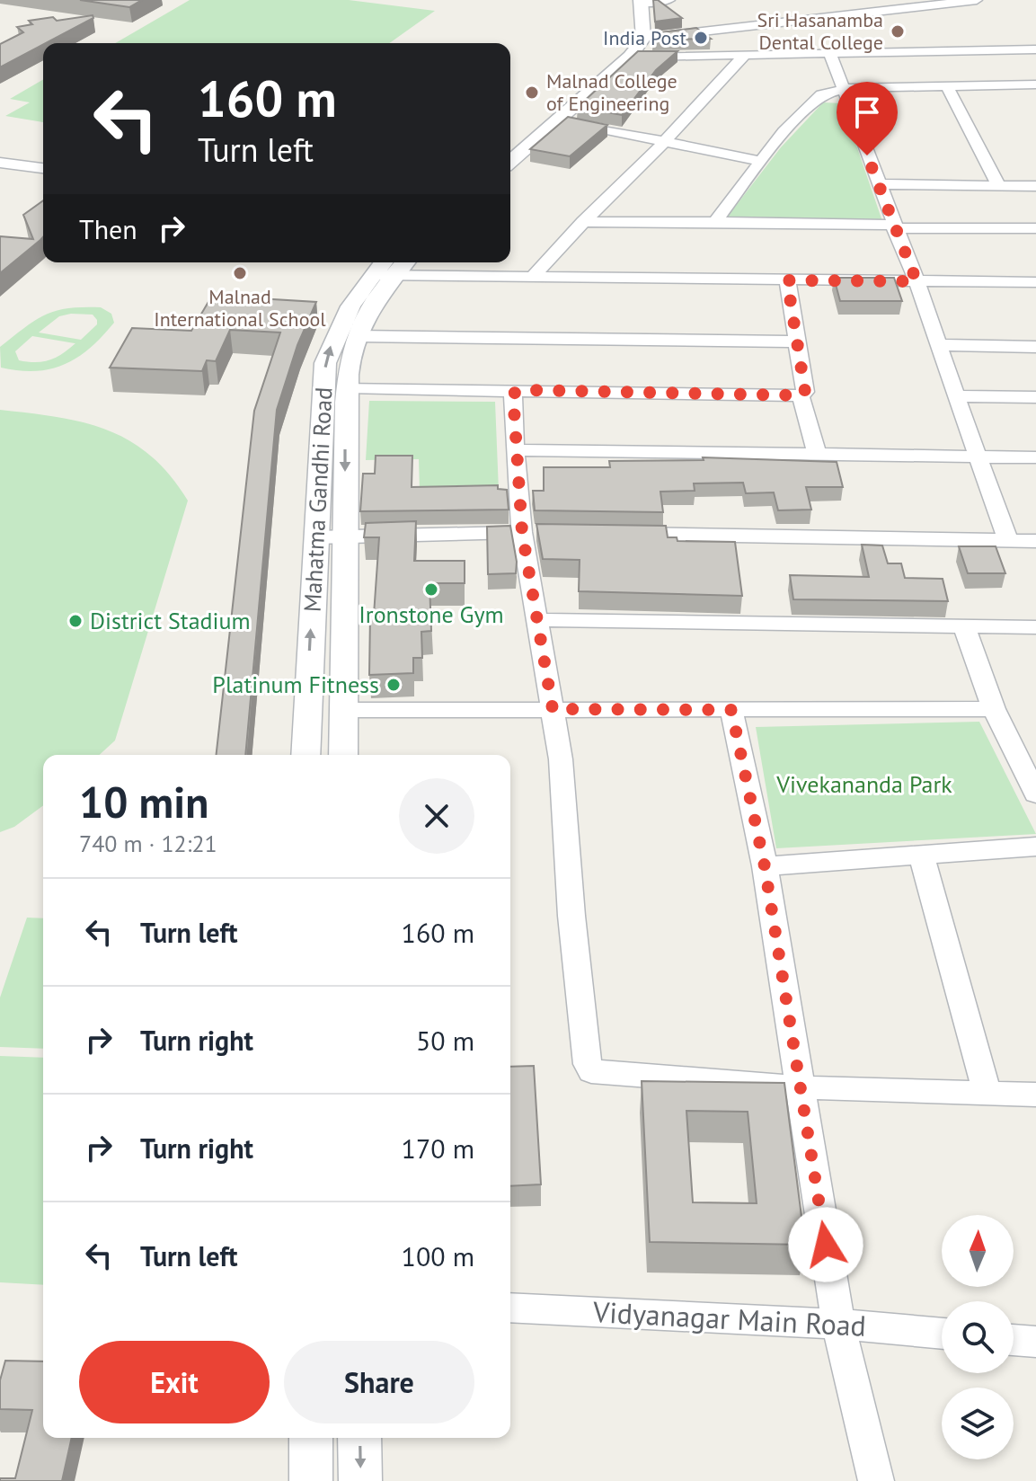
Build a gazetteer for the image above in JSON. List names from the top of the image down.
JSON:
{
  "streets": {
    "street": ["Mahatma Gandhi Road", "Vidyanagar Main Road"]
  },
  "parks": ["Vivekananda Park"],
  "places": [
    "Sri Hasanamba Dental College",
    "India Post",
    "Malnad College of Engineering",
    "Malnad International School",
    "Ironstone Gym",
    "District Stadium",
    "Platinum Fitness"
  ],
  "north": "top",
  "page": {
    "turn": ["160 m", "Turn left"],
    "then": "Then",
    "heading": ["10 min", "740 m · 12:21"],
    "list": [
      {
        "name": "Turn left",
        "value": "160 m"
      },
      {
        "name": "Turn right",
        "value": "50 m"
      },
      {
        "name": "Turn right",
        "value": "170 m"
      },
      {
        "name": "Turn left",
        "value": "100 m"
      }
    ],
    "buttons": ["Exit", "Share"]
  }
}
